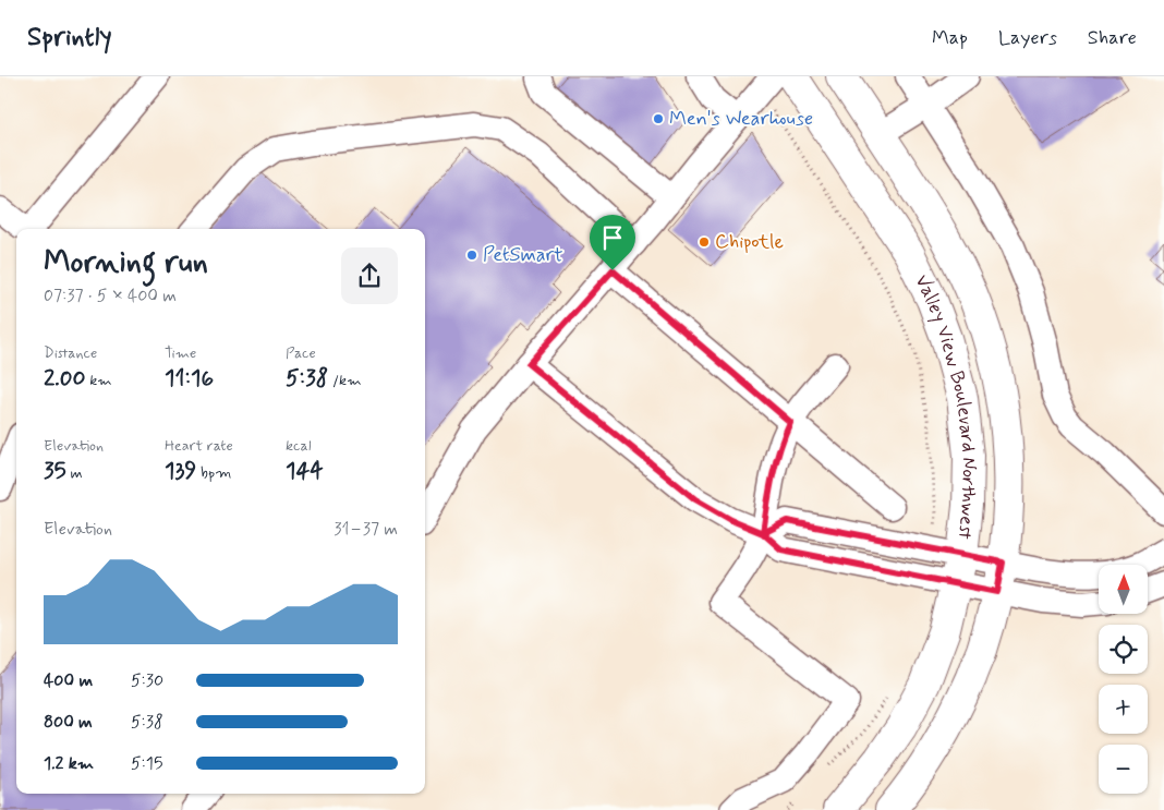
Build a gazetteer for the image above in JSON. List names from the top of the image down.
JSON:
{
  "streets": {
    "main road": ["Valley View Boulevard Northwest"]
  },
  "places": ["Men's Wearhouse", "Chipotle", "PetSmart"],
  "north": "top",
  "page": {
    "header": "Sprintly",
    "nav": ["Map", "Layers", "Share"],
    "heading": ["Morning run", "07:37 · 5 × 400 m"],
    "stats": [
      ["Distance", "2.00 km"],
      ["Time", "11:16"],
      ["Pace", "5:38 /km"],
      ["Elevation", "35 m"],
      ["Heart rate", "139 bpm"],
      ["kcal", "144"]
    ],
    "chart": ["Elevation", "31–37 m"],
    "map_buttons": ["+", "−"],
    "list": [
      {
        "name": "400 m",
        "note": "5:30"
      },
      {
        "name": "800 m",
        "note": "5:38"
      },
      {
        "name": "1.2 km",
        "note": "5:15"
      }
    ]
  }
}
